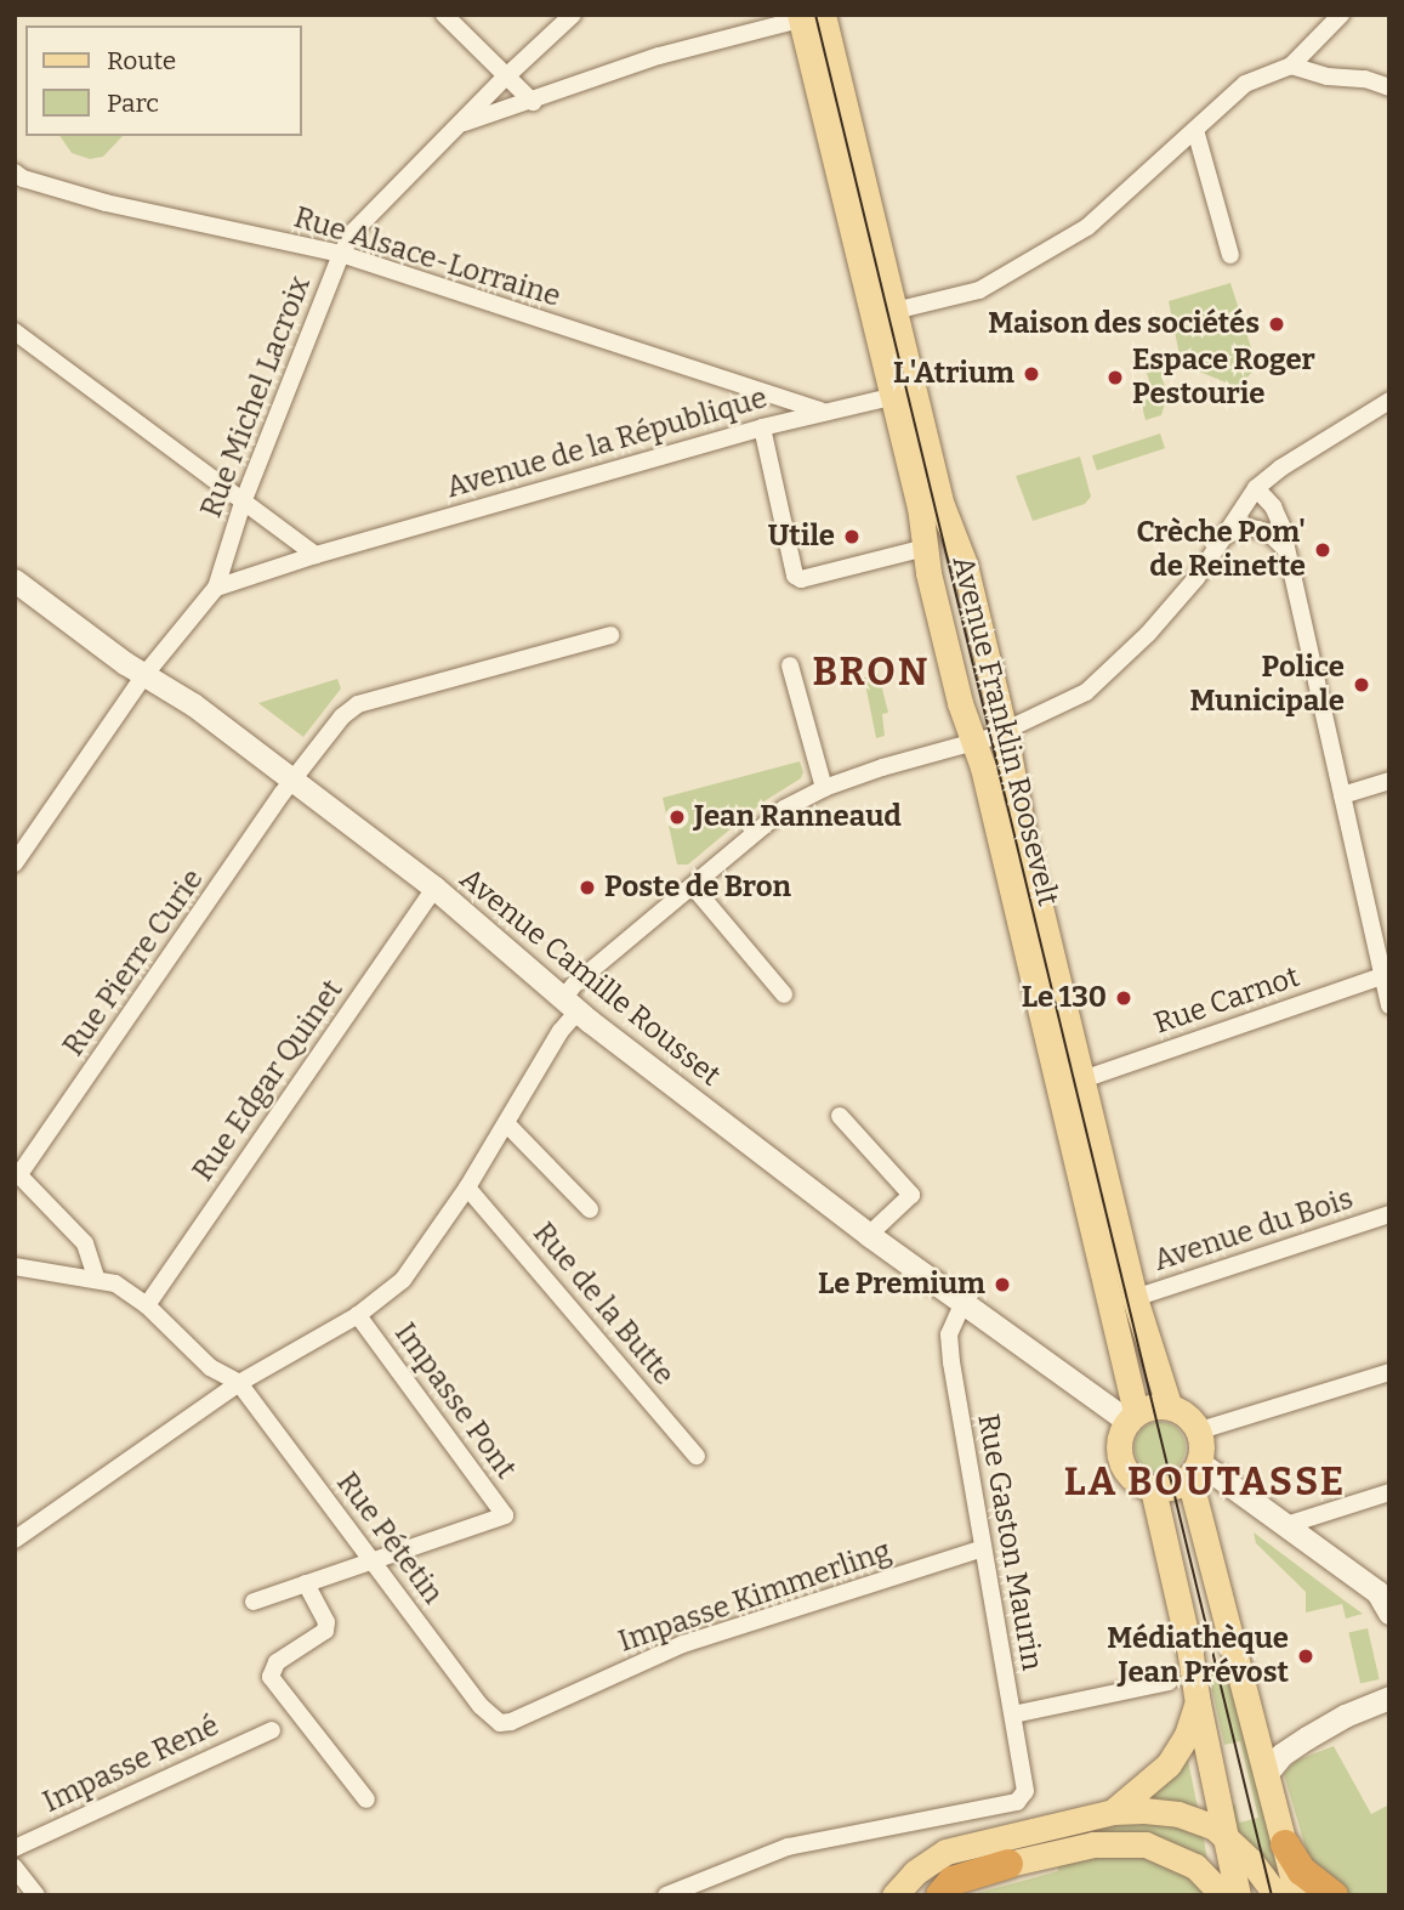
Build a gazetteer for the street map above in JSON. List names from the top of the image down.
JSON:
{
  "streets": {
    "main road": ["Avenue Franklin Roosevelt"],
    "street": [
      "Rue Alsace-Lorraine",
      "Rue Michel Lacroix",
      "Avenue de la République",
      "Rue Pierre Curie",
      "Avenue Camille Rousset",
      "Rue Carnot",
      "Rue Edgar Quinet",
      "Avenue du Bois",
      "Rue de la Butte",
      "Impasse Pont",
      "Rue Pétetin",
      "Rue Gaston Maurin",
      "Impasse Kimmerling",
      "Impasse René"
    ]
  },
  "crossings": [
    ["Rue Alsace-Lorraine", "Rue Michel Lacroix"],
    ["Rue Alsace-Lorraine", "Avenue de la République"],
    ["Rue Michel Lacroix", "Avenue de la République"],
    ["Avenue de la République", "Avenue Franklin Roosevelt"],
    ["Avenue Franklin Roosevelt", "Avenue Camille Rousset"],
    ["Avenue Franklin Roosevelt", "Rue Carnot"],
    ["Avenue Franklin Roosevelt", "Avenue du Bois"],
    ["Rue Pierre Curie", "Avenue Camille Rousset"],
    ["Avenue Camille Rousset", "Rue Edgar Quinet"],
    ["Avenue Camille Rousset", "Rue Gaston Maurin"],
    ["Impasse Pont", "Rue Pétetin"],
    ["Rue Pétetin", "Impasse Kimmerling"],
    ["Rue Gaston Maurin", "Impasse Kimmerling"]
  ],
  "districts": ["BRON", "LA BOUTASSE"],
  "places": [
    "Maison des sociétés",
    "L'Atrium",
    "Espace Roger Pestourie",
    "Utile",
    "Crèche Pom' de Reinette",
    "Police Municipale",
    "Jean Ranneaud",
    "Poste de Bron",
    "Le 130",
    "Le Premium",
    "Médiathèque Jean Prévost"
  ],
  "legend": ["Route", "Parc"]
}
